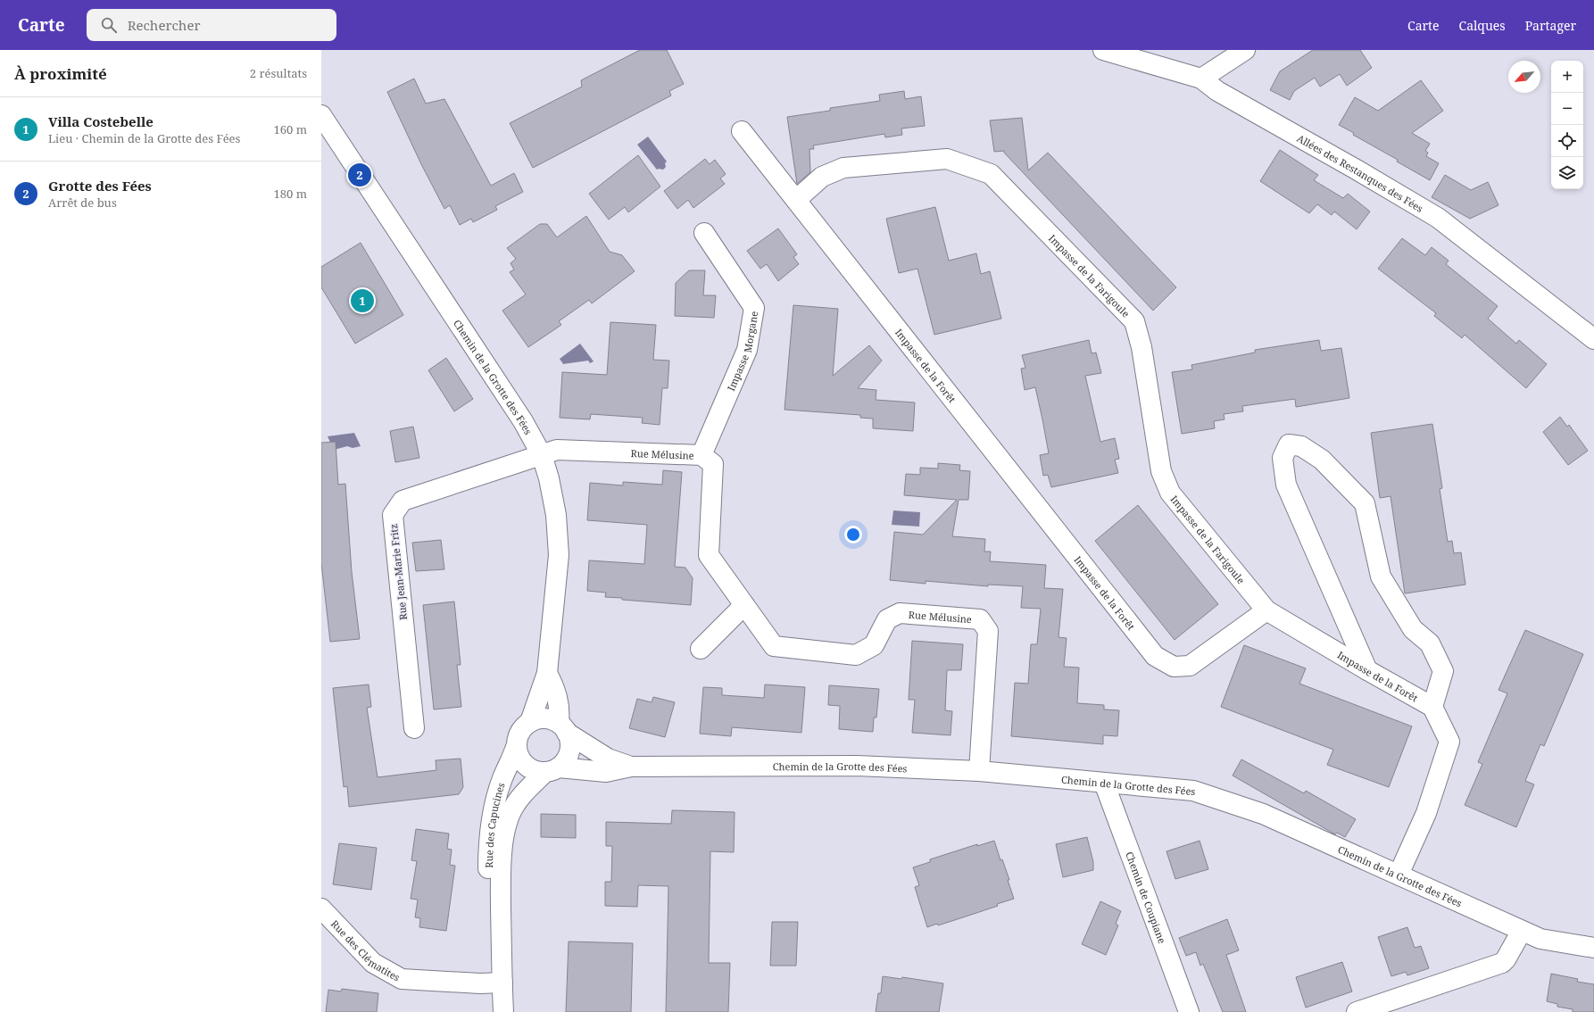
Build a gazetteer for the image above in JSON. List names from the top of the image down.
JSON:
{
  "streets": {
    "street": [
      "Allées des Restanques des Fées",
      "Impasse de la Farigoule",
      "Impasse Morgane",
      "Impasse de la Forêt",
      "Chemin de la Grotte des Fées",
      "Rue Mélusine",
      "Rue Jean-Marie Fritz",
      "Rue des Capucines",
      "Chemin de Coupiane",
      "Rue des Clématites"
    ]
  },
  "crossings": [
    ["Impasse de la Farigoule", "Impasse de la Forêt"],
    ["Impasse Morgane", "Rue Mélusine"],
    ["Chemin de la Grotte des Fées", "Rue Mélusine"],
    ["Chemin de la Grotte des Fées", "Rue Jean-Marie Fritz"],
    ["Chemin de la Grotte des Fées", "Rue des Capucines"],
    ["Chemin de la Grotte des Fées", "Chemin de Coupiane"],
    ["Rue Mélusine", "Rue Jean-Marie Fritz"],
    ["Rue des Capucines", "Rue des Clématites"]
  ],
  "north": "bottom left",
  "page": {
    "header": "Carte",
    "search": "Rechercher",
    "nav": ["Carte", "Calques", "Partager"],
    "heading": ["À proximité", "2 résultats"],
    "map_buttons": ["+", "−"],
    "list": [
      {
        "mark": "1",
        "name": "Villa Costebelle",
        "note": "Lieu · Chemin de la Grotte des Fées",
        "value": "160 m"
      },
      {
        "mark": "2",
        "name": "Grotte des Fées",
        "note": "Arrêt de bus",
        "value": "180 m"
      }
    ],
    "pins": ["2", "1"]
  }
}
